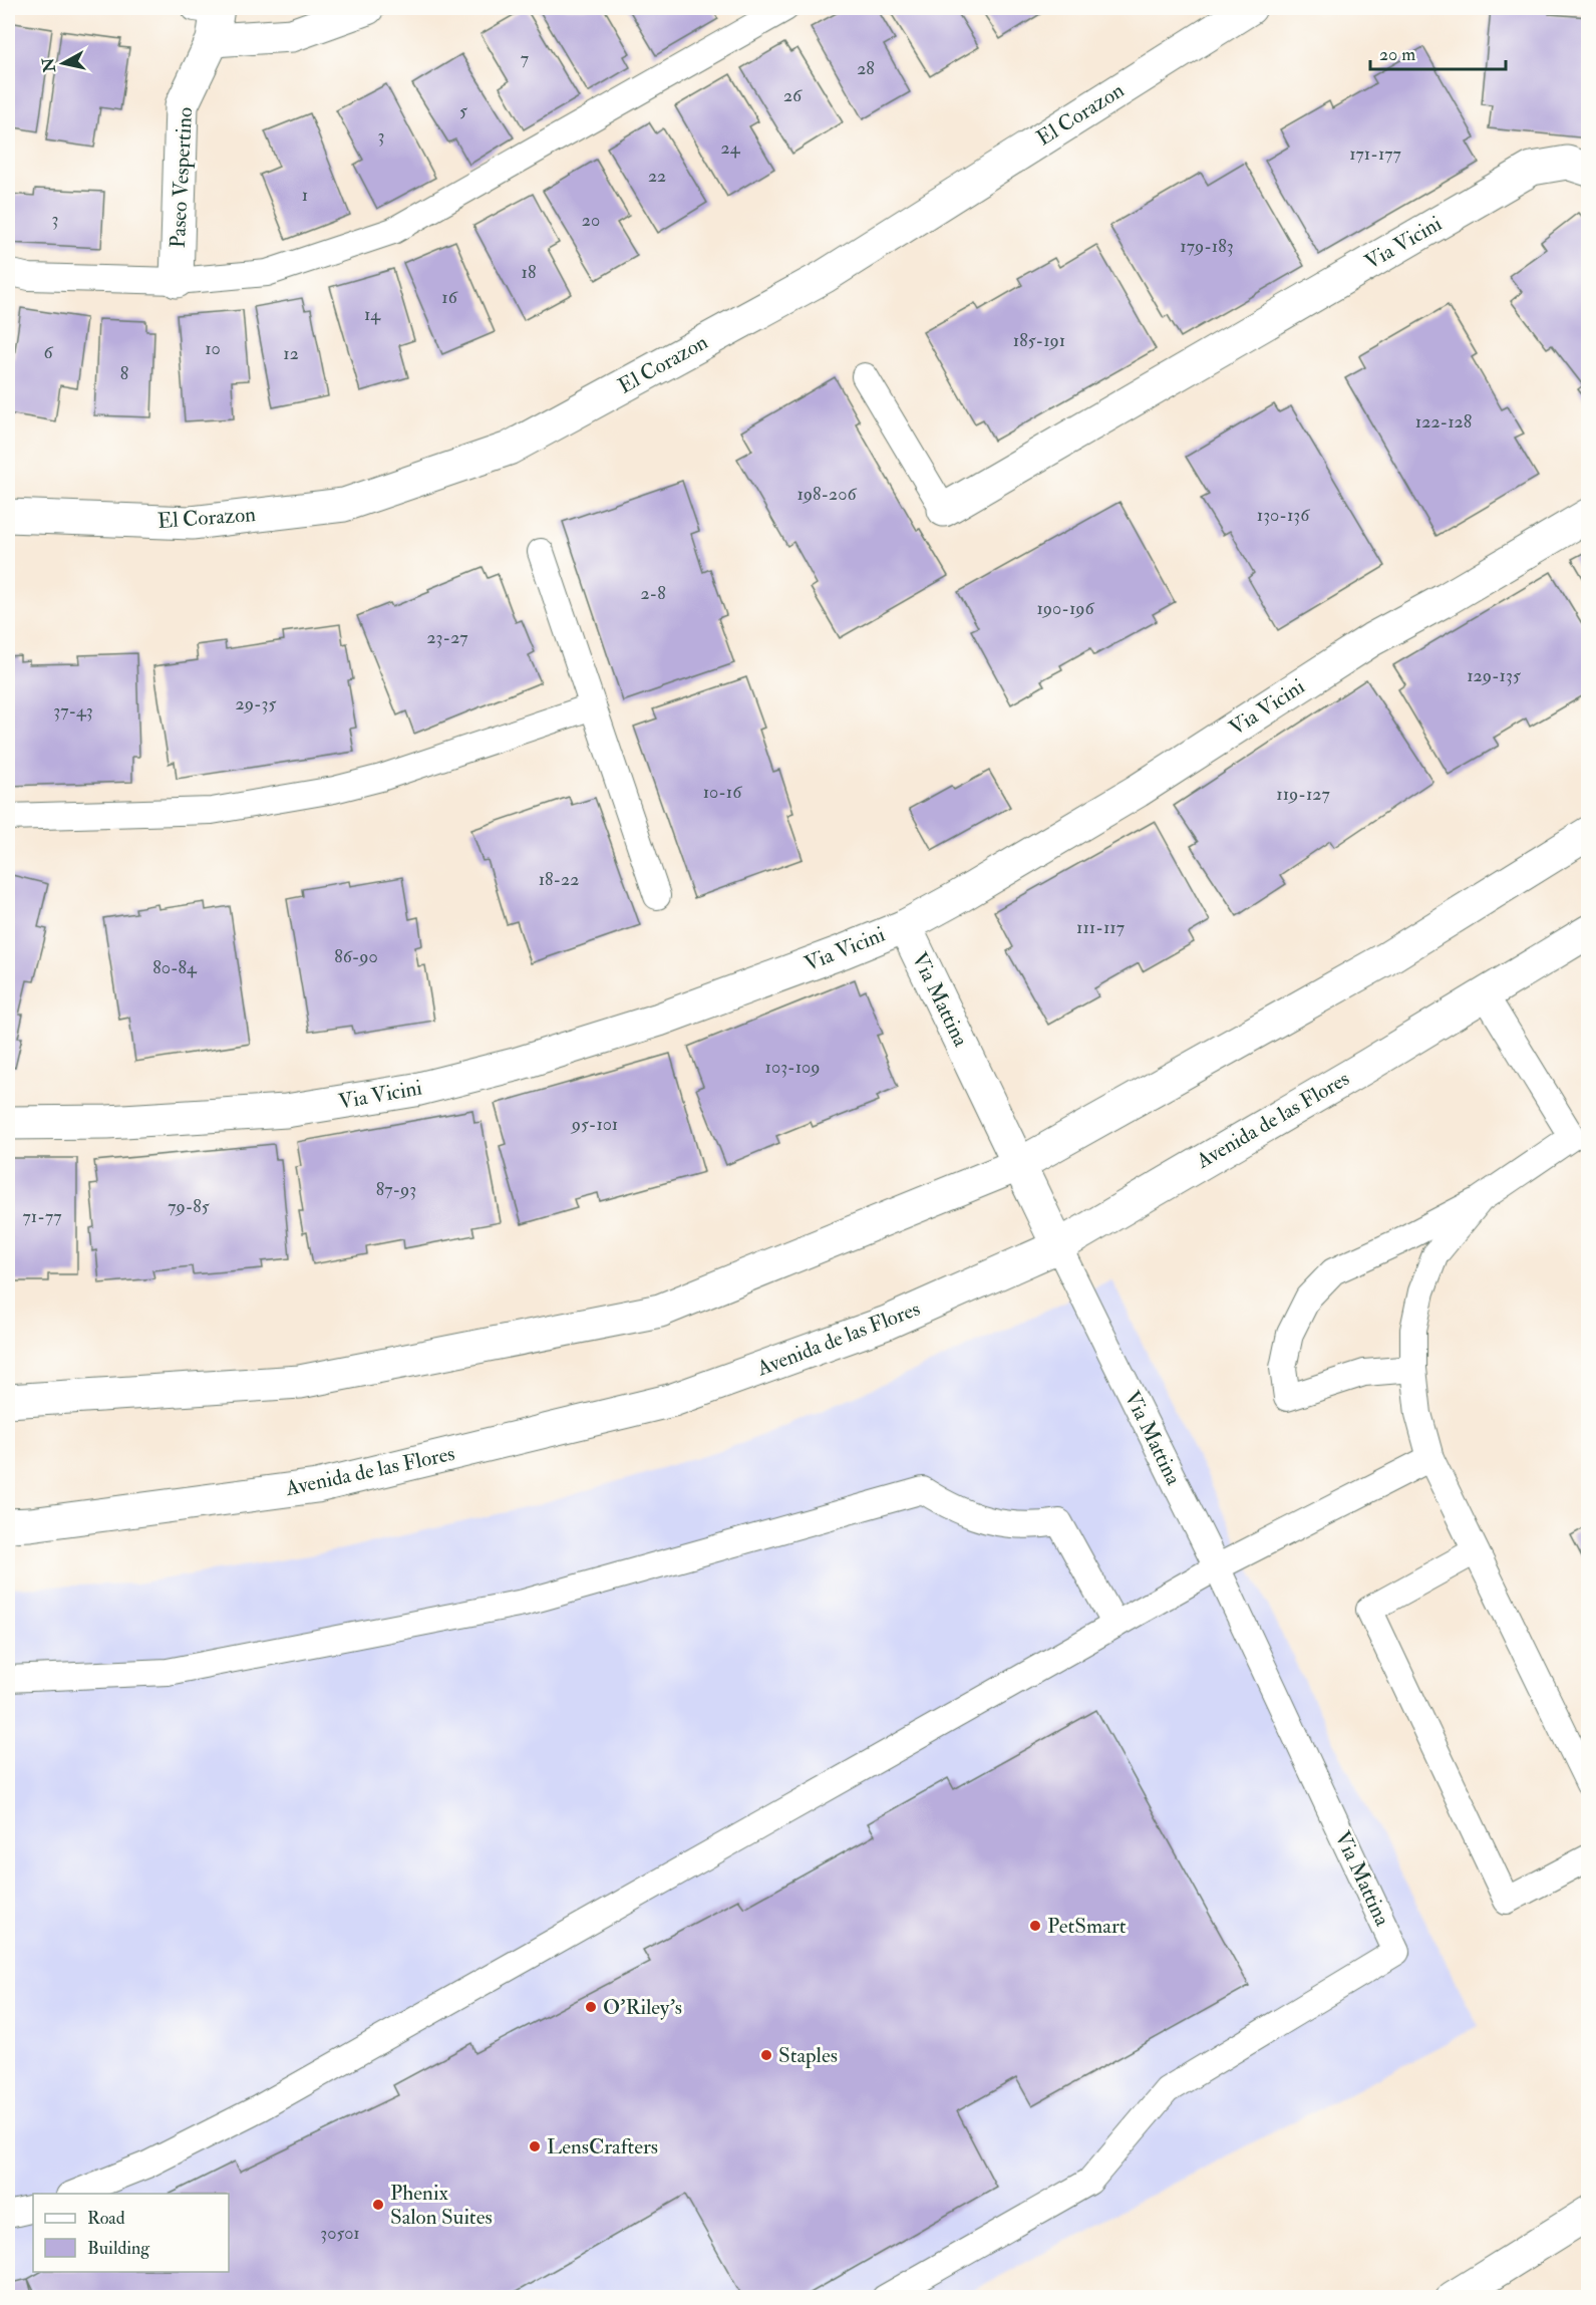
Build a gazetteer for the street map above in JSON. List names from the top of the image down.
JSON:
{
  "streets": {
    "main road": [
      "El Corazon",
      "Paseo Vespertino",
      "Via Vicini",
      "Via Mattina",
      "Avenida de las Flores"
    ]
  },
  "crossings": [
    ["Via Vicini", "Via Mattina"],
    ["Via Mattina", "Avenida de las Flores"]
  ],
  "places": [
    "PetSmart",
    "O'Riley's",
    "Staples",
    "LensCrafters",
    "Phenix Salon Suites"
  ],
  "house_numbers": [
    "7",
    "28",
    "26",
    "5",
    "3",
    "24",
    "171-177",
    "22",
    "1",
    "3",
    "20",
    "179-183",
    "18",
    "16",
    "14",
    "185-191",
    "10",
    "6",
    "12",
    "8",
    "122-128",
    "198-206",
    "130-136",
    "2-8",
    "190-196",
    "23-27",
    "129-135",
    "29-35",
    "37-43",
    "10-16",
    "119-127",
    "18-22",
    "111-117",
    "86-90",
    "80-84",
    "103-109",
    "95-101",
    "87-93",
    "79-85",
    "71-77",
    "30501"
  ],
  "legend": ["Road", "Building"],
  "scale_bar": "20 m",
  "north": "left"
}
